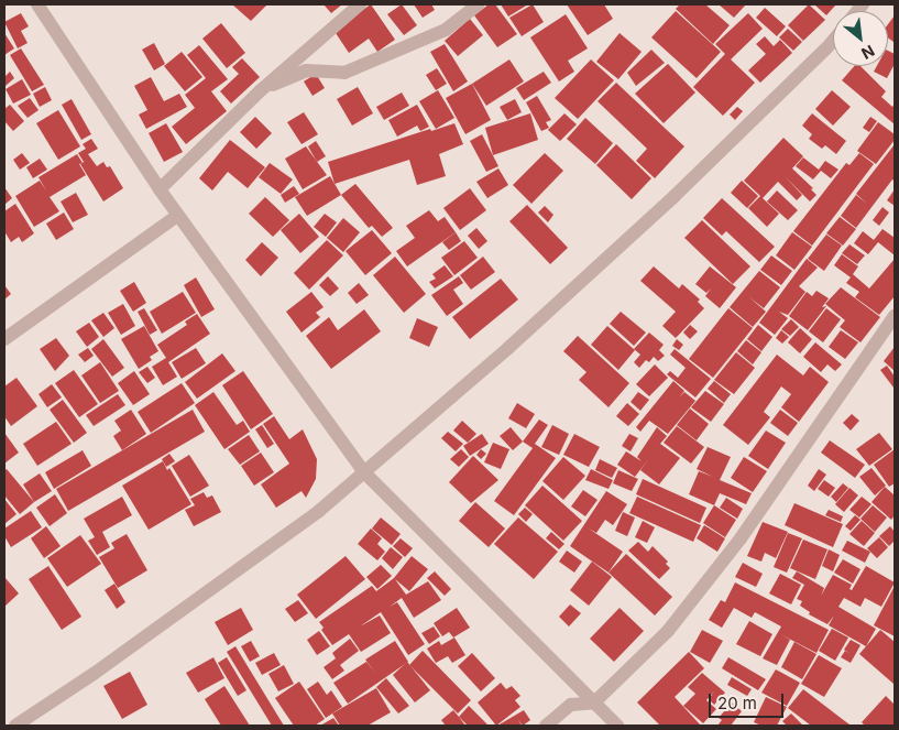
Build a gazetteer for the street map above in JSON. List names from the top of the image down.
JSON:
{
  "scale_bar": "20 m",
  "north": "bottom right"
}
